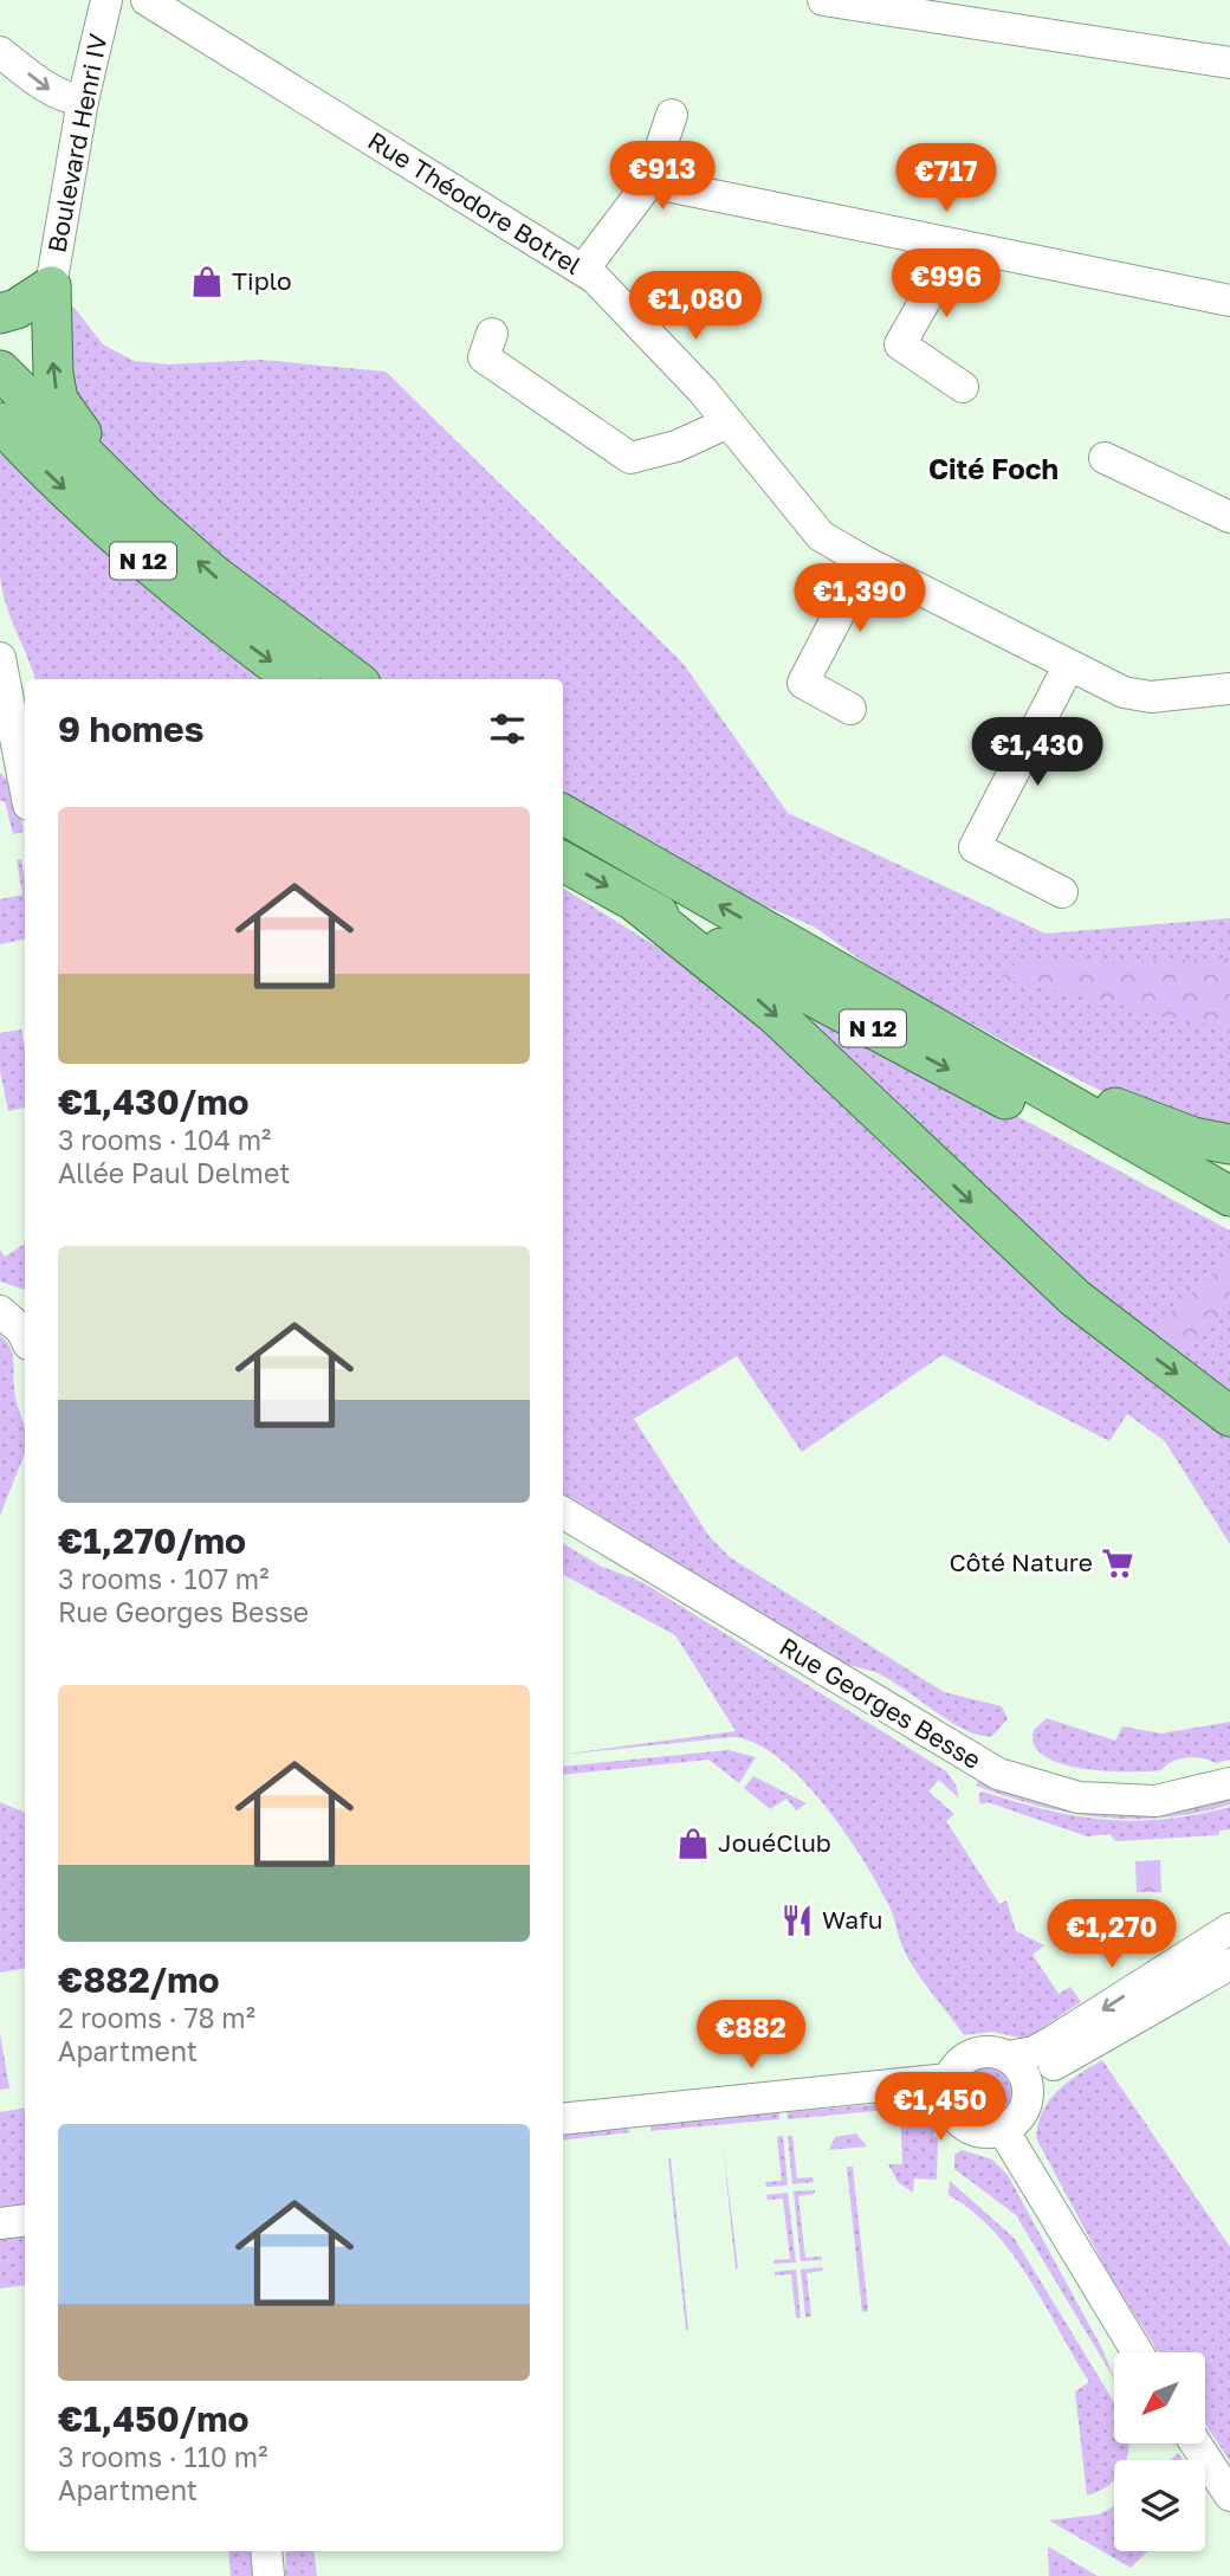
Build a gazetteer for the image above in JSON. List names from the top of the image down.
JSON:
{
  "streets": {
    "main road": ["N 12"],
    "street": ["Boulevard Henri IV", "Rue Théodore Botrel", "Rue Georges Besse"]
  },
  "crossings": [
    ["Boulevard Henri IV", "N 12"]
  ],
  "districts": ["Cité Foch"],
  "places": {
    "shop": ["Tiplo", "JouéClub"],
    "supermarket": ["Côté Nature"],
    "restaurant": ["Wafu"]
  },
  "north": "bottom left",
  "page": {
    "price": [
      "€913",
      "€717",
      "€996",
      "€1,080",
      "€1,390",
      "€1,430",
      "€1,270",
      "€882",
      "€1,450"
    ],
    "heading": "9 homes",
    "list": [
      {
        "name": "€1,430/mo",
        "note": "3 rooms · 104 m² · Allée Paul Delmet"
      },
      {
        "name": "€1,270/mo",
        "note": "3 rooms · 107 m² · Rue Georges Besse"
      },
      {
        "name": "€882/mo",
        "note": "2 rooms · 78 m² · Apartment"
      },
      {
        "name": "€1,450/mo",
        "note": "3 rooms · 110 m² · Apartment"
      }
    ]
  }
}
